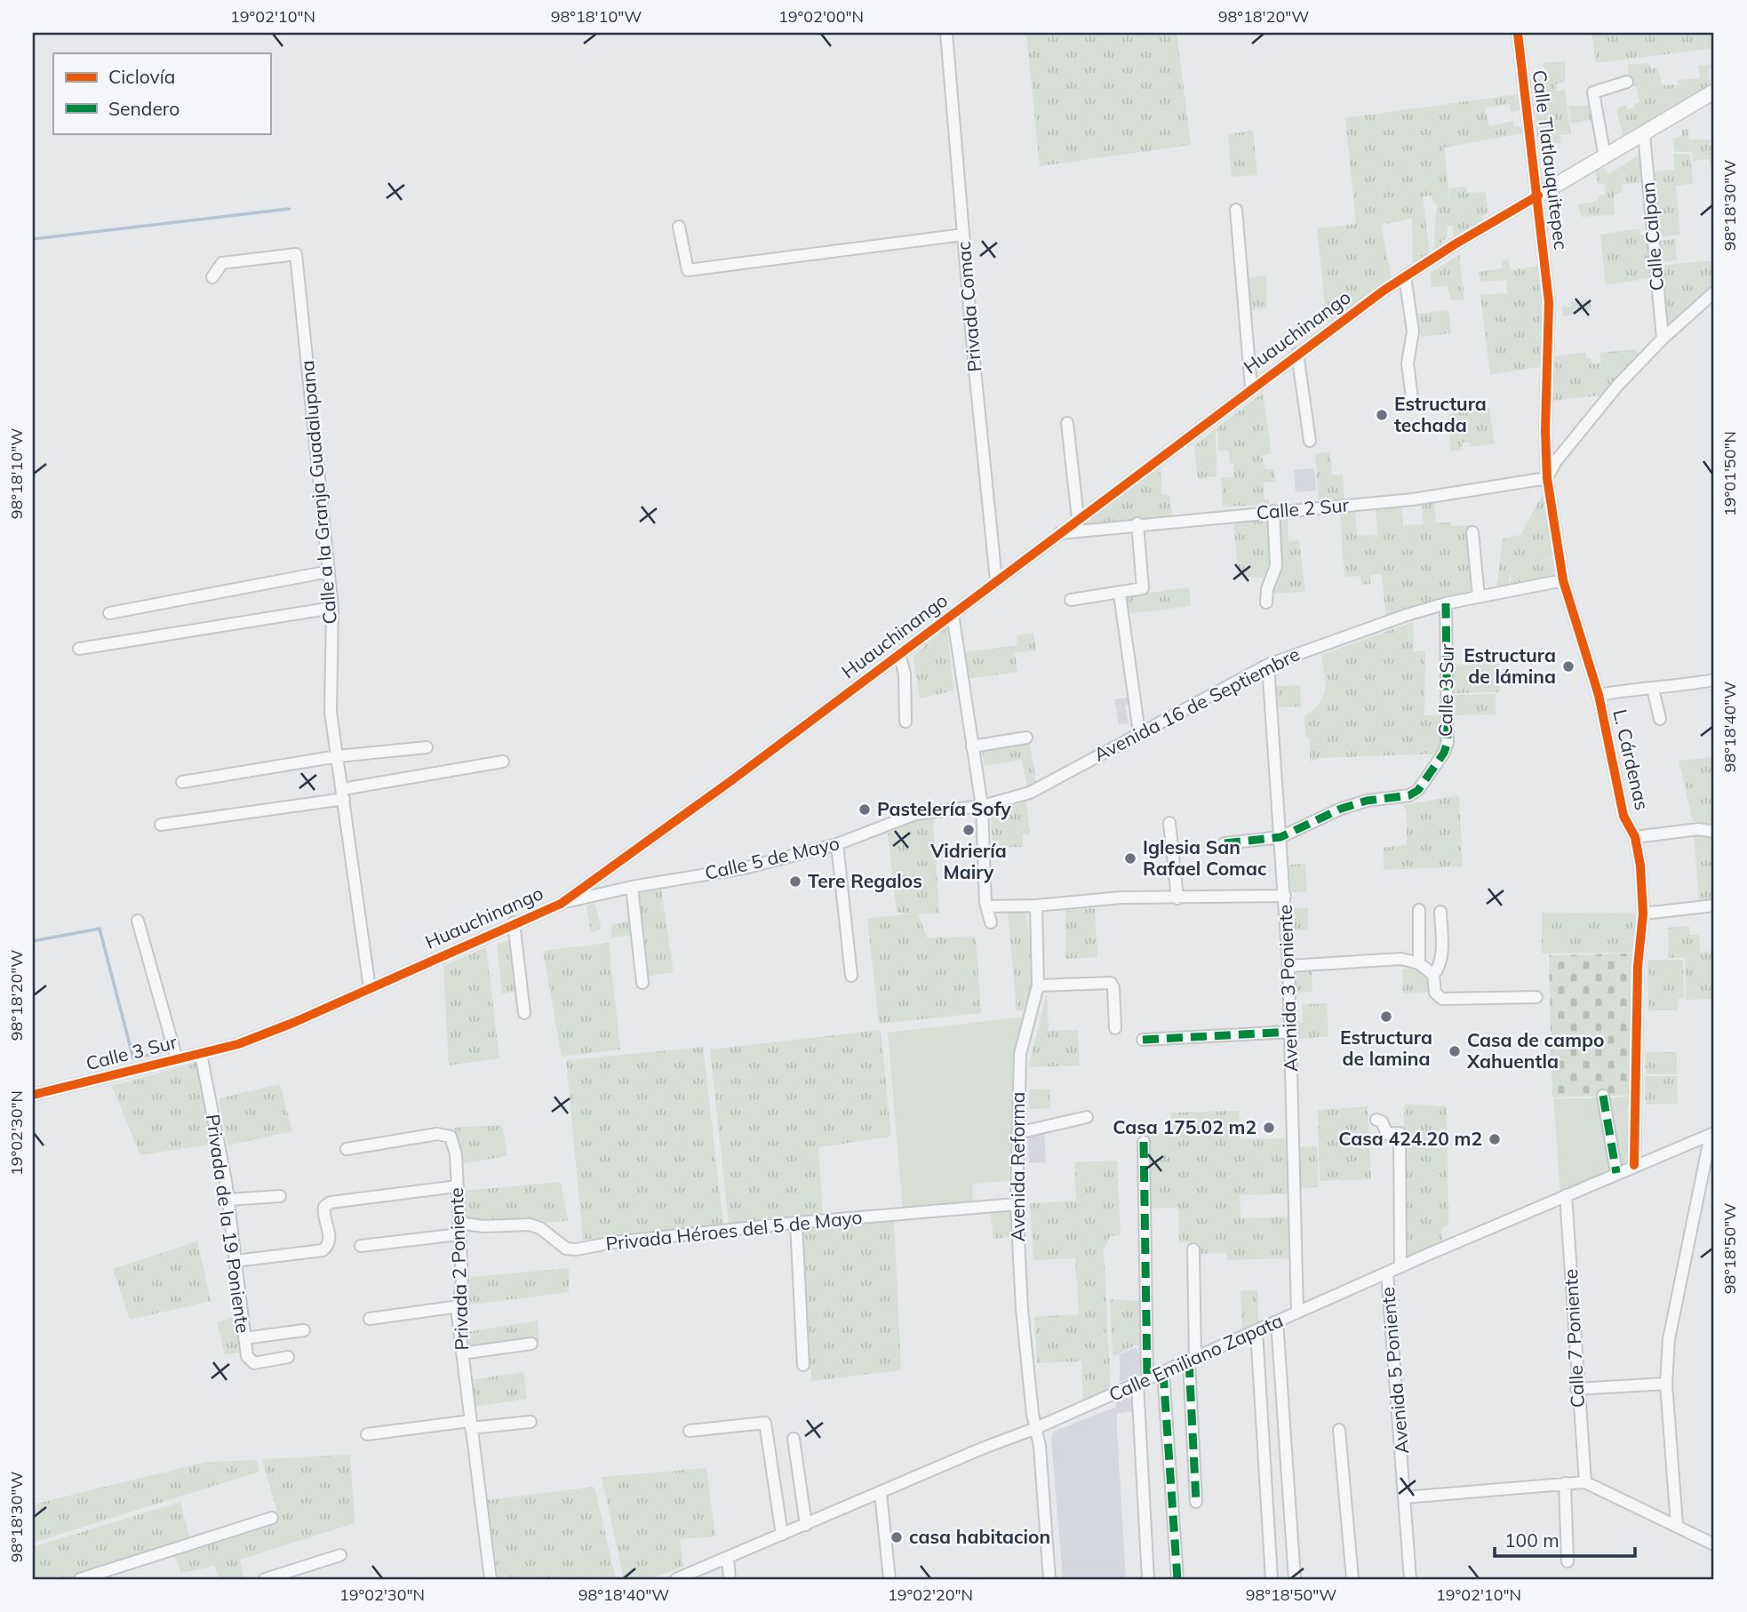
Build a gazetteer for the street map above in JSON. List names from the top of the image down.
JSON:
{
  "streets": {
    "street": [
      "Calle Tlatlauquitepec",
      "Calle Calpan",
      "Privada Comac",
      "Huauchinango",
      "Calle a la Granja Guadalupana",
      "Calle 2 Sur",
      "Calle 3 Sur",
      "Avenida 16 de Septiembre",
      "L. Cárdenas",
      "Calle 5 de Mayo",
      "Avenida 3 Poniente",
      "Avenida Reforma",
      "Privada de la 19 Poniente",
      "Privada Héroes del 5 de Mayo",
      "Privada 2 Poniente",
      "Calle 7 Poniente",
      "Calle Emiliano Zapata",
      "Avenida 5 Poniente"
    ]
  },
  "crossings": [
    ["Calle Tlatlauquitepec", "Huauchinango"],
    ["Calle Tlatlauquitepec", "Calle 2 Sur"],
    ["Calle Tlatlauquitepec", "L. Cárdenas"],
    ["Privada Comac", "Huauchinango"],
    ["Huauchinango", "Calle a la Granja Guadalupana"],
    ["Huauchinango", "Calle 2 Sur"],
    ["Huauchinango", "Calle 3 Sur"],
    ["Huauchinango", "Calle 5 de Mayo"],
    ["Calle 2 Sur", "L. Cárdenas"],
    ["Calle 3 Sur", "Avenida 16 de Septiembre"],
    ["Calle 3 Sur", "Avenida 3 Poniente"],
    ["Calle 3 Sur", "Privada de la 19 Poniente"],
    ["Avenida 16 de Septiembre", "L. Cárdenas"],
    ["Avenida 16 de Septiembre", "Calle 5 de Mayo"],
    ["Avenida 16 de Septiembre", "Avenida 3 Poniente"],
    ["L. Cárdenas", "Calle Emiliano Zapata"],
    ["Avenida 3 Poniente", "Calle Emiliano Zapata"],
    ["Avenida Reforma", "Privada Héroes del 5 de Mayo"],
    ["Avenida Reforma", "Calle Emiliano Zapata"],
    ["Privada Héroes del 5 de Mayo", "Privada 2 Poniente"],
    ["Calle 7 Poniente", "Calle Emiliano Zapata"],
    ["Calle Emiliano Zapata", "Avenida 5 Poniente"]
  ],
  "places": [
    "Estructura techada",
    "Estructura de lámina",
    "Pastelería Sofy",
    "Vidriería Mairy",
    "Iglesia San Rafael Comac",
    "Tere Regalos",
    "Estructura de lamina",
    "Casa de campo Xahuentla",
    "Casa 175.02 m2",
    "Casa 424.20 m2",
    "casa habitacion"
  ],
  "legend": ["Ciclovía", "Sendero"],
  "scale_bar": "100 m",
  "coordinates": [
    "19°02'10\"N",
    "98°18'10\"W",
    "19°02'00\"N",
    "98°18'20\"W",
    "98°18'30\"W",
    "19°01'50\"N",
    "98°18'40\"W",
    "19°02'30\"N",
    "98°18'50\"W",
    "19°02'20\"N"
  ]
}
